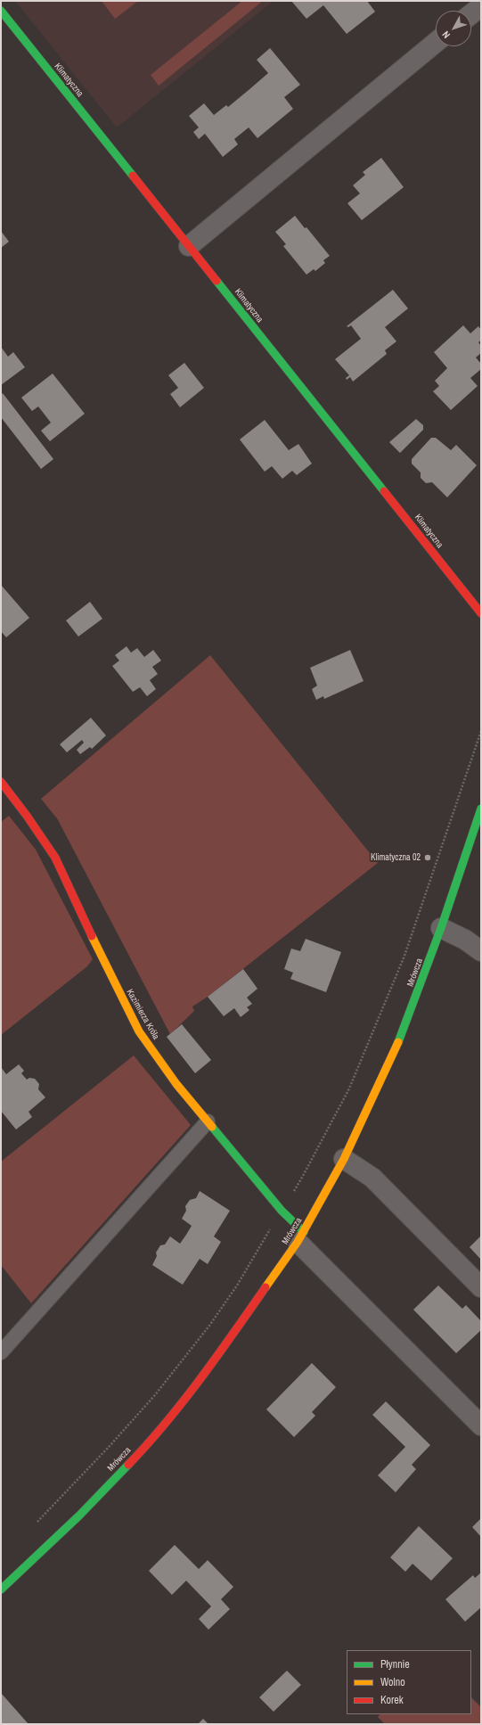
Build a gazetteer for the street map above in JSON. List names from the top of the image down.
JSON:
{
  "streets": {
    "street": ["Klimatyczna", "Mrówcza", "Kazimierza Króla"]
  },
  "crossings": [
    ["Mrówcza", "Kazimierza Króla"]
  ],
  "places": ["Klimatyczna 02"],
  "legend": ["Płynnie", "Wolno", "Korek"],
  "north": "bottom left"
}
